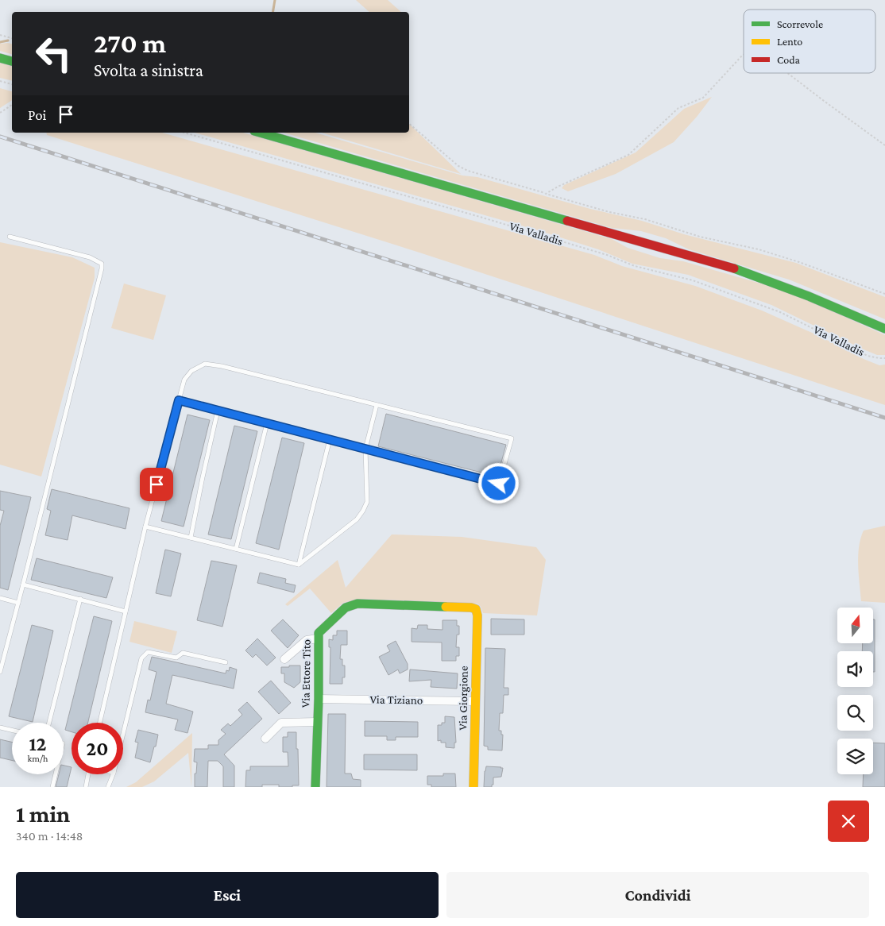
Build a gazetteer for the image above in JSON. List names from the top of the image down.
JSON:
{
  "streets": {
    "main road": ["Via Ettore Tito", "Via Giorgione"],
    "street": ["Via Tiziano"],
    "path": ["Via Valladis"]
  },
  "crossings": [
    ["Via Ettore Tito", "Via Giorgione"],
    ["Via Ettore Tito", "Via Tiziano"],
    ["Via Giorgione", "Via Tiziano"]
  ],
  "legend": ["Scorrevole", "Lento", "Coda"],
  "north": "top",
  "page": {
    "turn": ["270 m", "Svolta a sinistra"],
    "then": "Poi",
    "speed": "12 km/h",
    "limit": "20",
    "heading": ["1 min", "340 m · 14:48"],
    "buttons": ["Esci", "Condividi"]
  }
}
